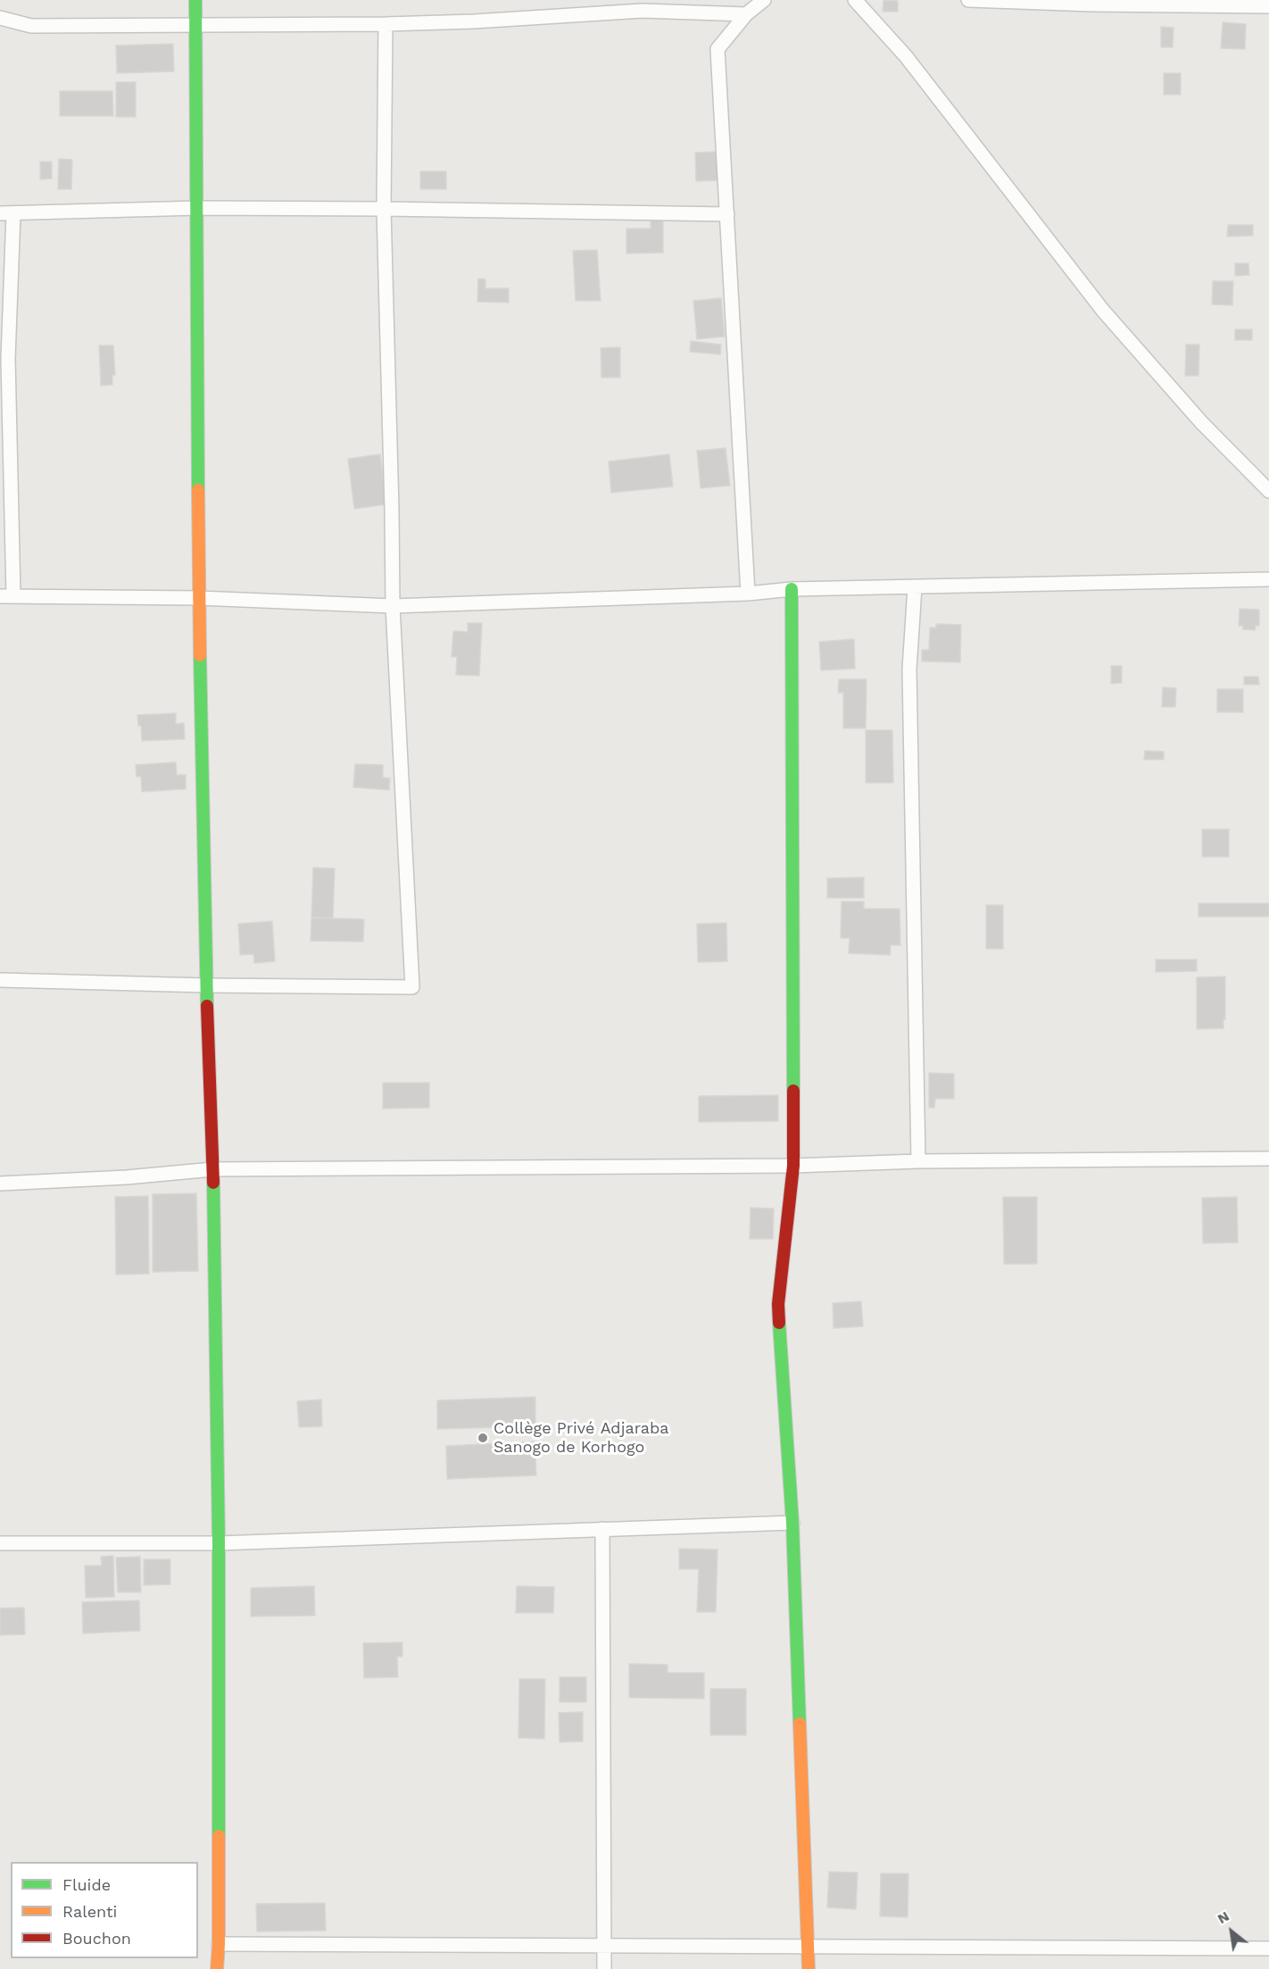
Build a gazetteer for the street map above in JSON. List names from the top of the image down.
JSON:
{
  "places": ["Collège Privé Adjaraba Sanogo de Korhogo"],
  "legend": ["Fluide", "Ralenti", "Bouchon"],
  "north": "top left"
}
